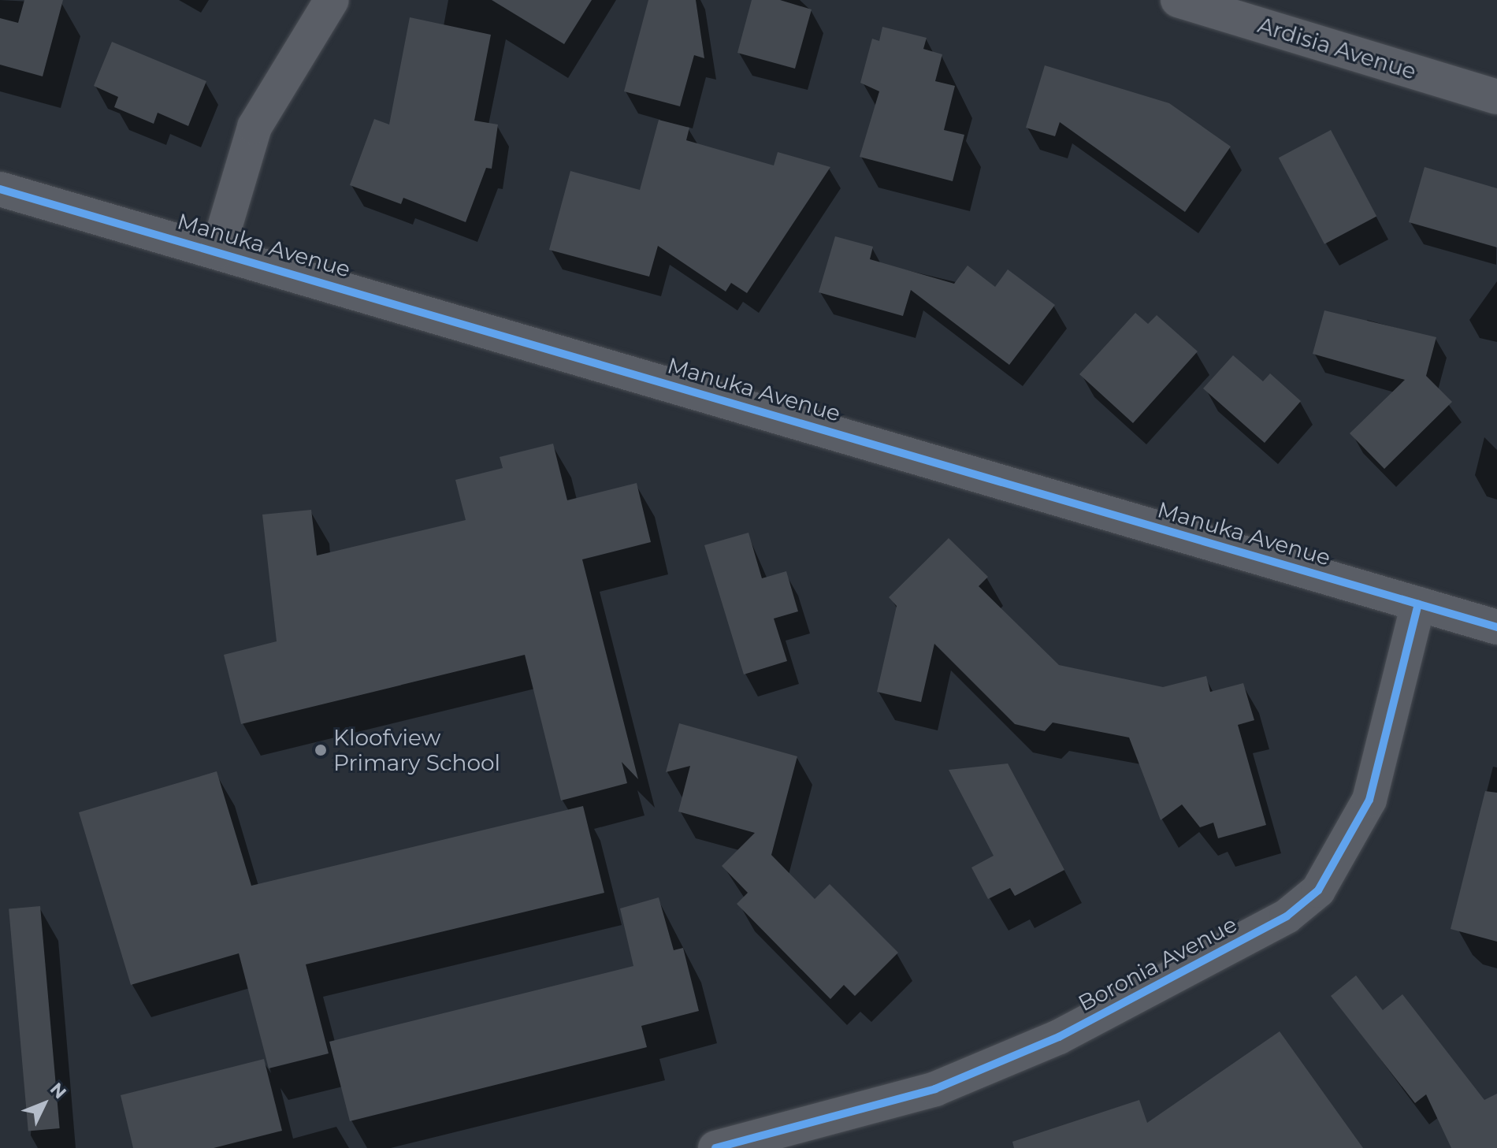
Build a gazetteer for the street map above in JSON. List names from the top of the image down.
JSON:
{
  "streets": {
    "street": ["Ardisia Avenue", "Manuka Avenue", "Boronia Avenue"]
  },
  "crossings": [
    ["Manuka Avenue", "Boronia Avenue"]
  ],
  "places": ["Kloofview Primary School"],
  "north": "top right"
}
